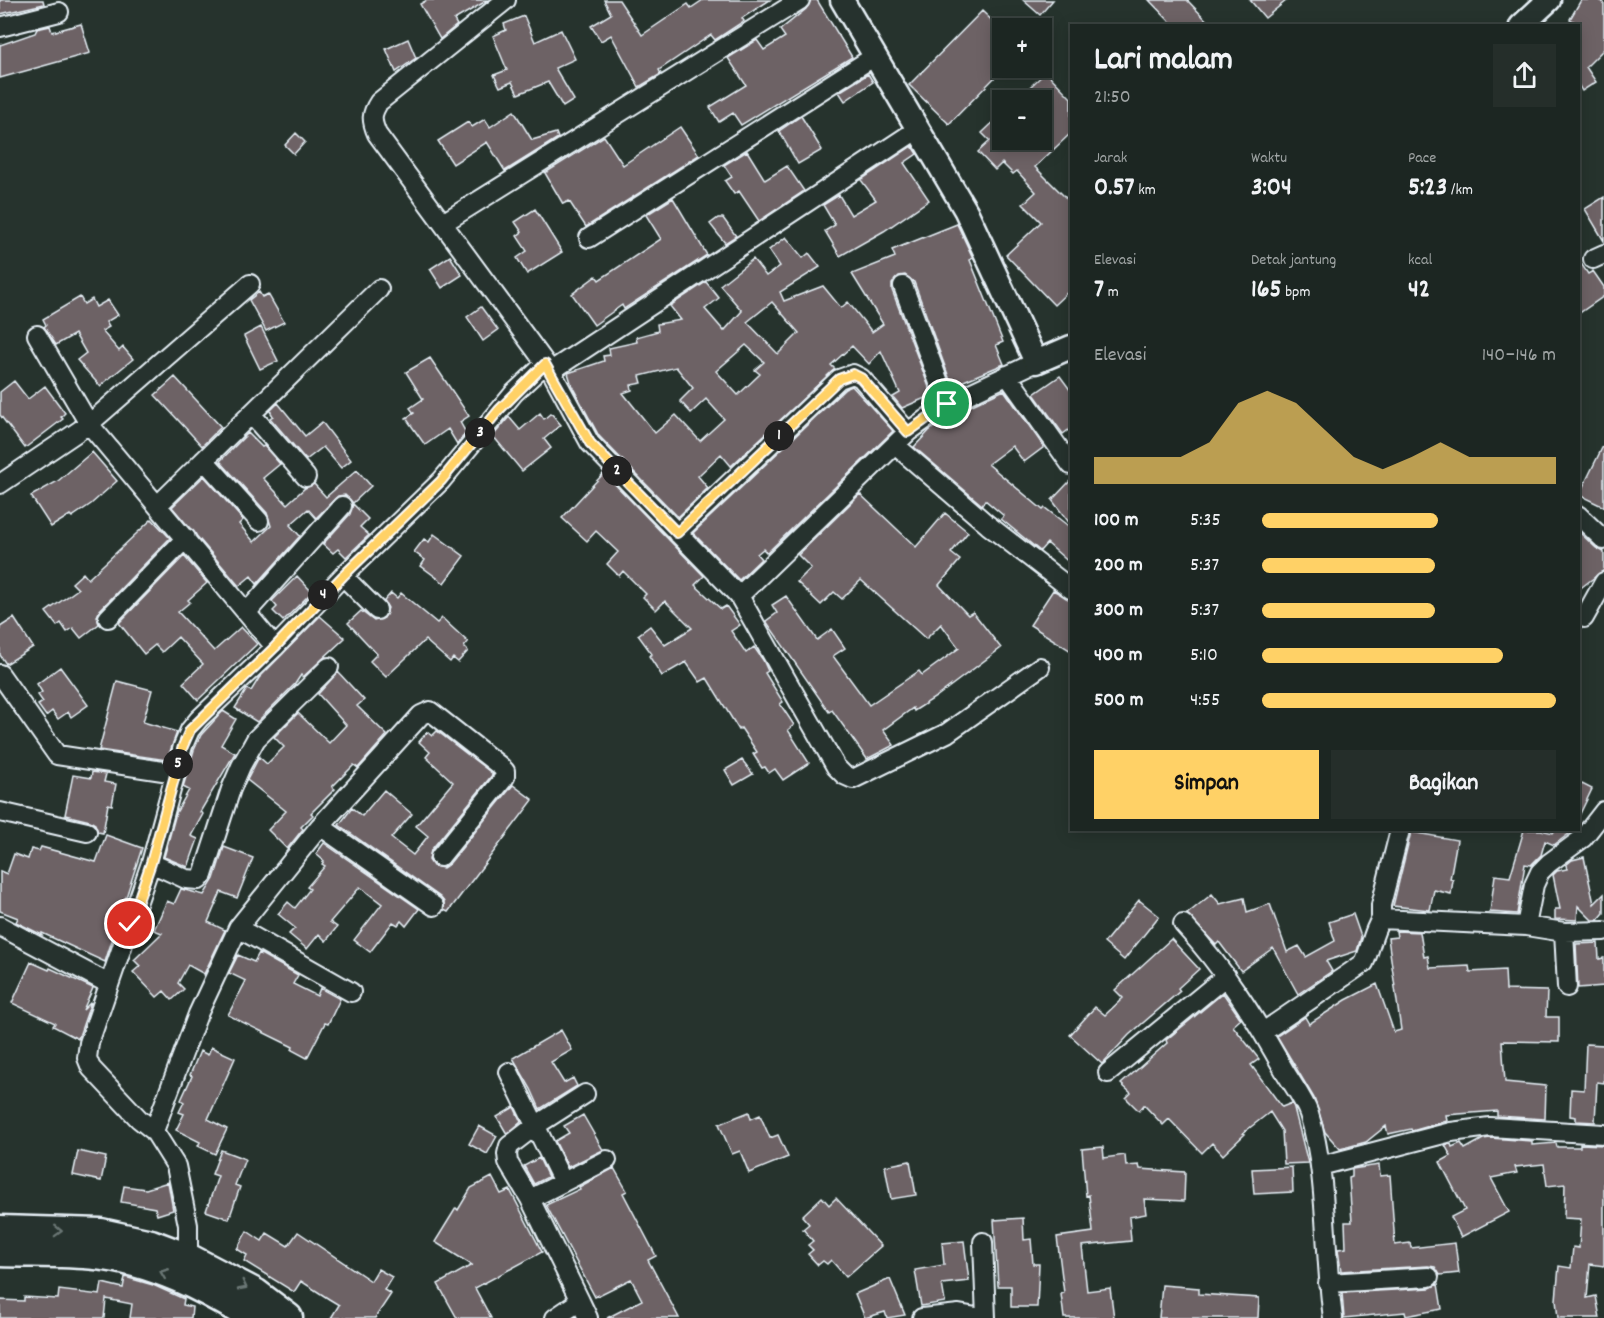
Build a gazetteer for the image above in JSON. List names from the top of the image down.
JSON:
{
  "page": {
    "map_buttons": ["+", "−"],
    "heading": ["Lari malam", "21:50"],
    "stats": [
      ["Jarak", "0.57 km"],
      ["Waktu", "3:04"],
      ["Pace", "5:23 /km"],
      ["Elevasi", "7 m"],
      ["Detak jantung", "165 bpm"],
      ["kcal", "42"]
    ],
    "chart": ["Elevasi", "140–146 m"],
    "pins": [
      "3",
      "1",
      "2",
      "4",
      "5"
    ],
    "list": [
      {
        "name": "100 m",
        "note": "5:35"
      },
      {
        "name": "200 m",
        "note": "5:37"
      },
      {
        "name": "300 m",
        "note": "5:37"
      },
      {
        "name": "400 m",
        "note": "5:10"
      },
      {
        "name": "500 m",
        "note": "4:55"
      }
    ],
    "buttons": ["Simpan", "Bagikan"]
  }
}
